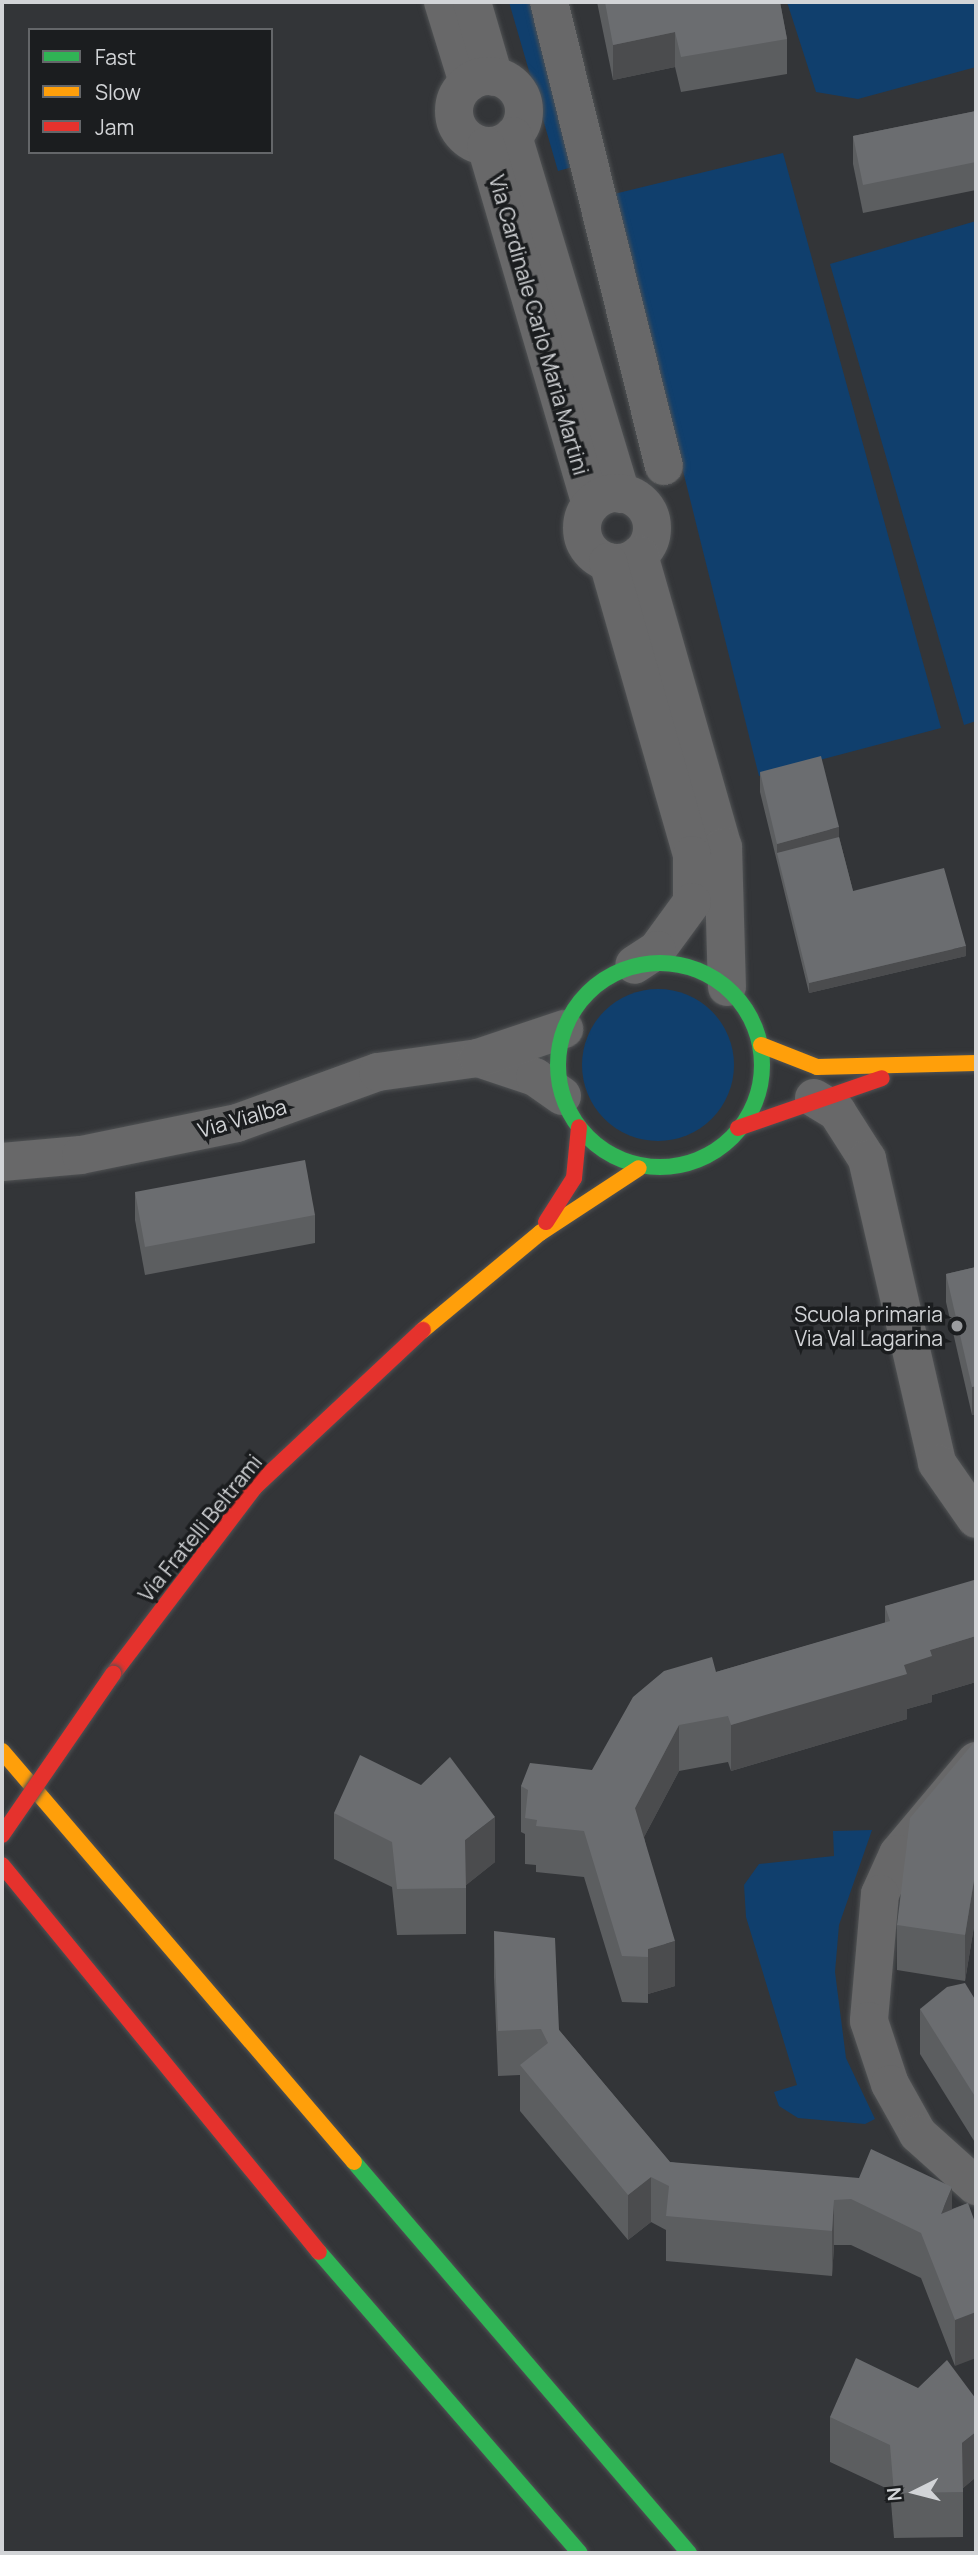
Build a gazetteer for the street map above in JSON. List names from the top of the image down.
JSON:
{
  "streets": {
    "main road": ["Via Fratelli Beltrami"],
    "street": ["Via Cardinale Carlo Maria Martini", "Via Vialba"]
  },
  "crossings": [
    ["Via Cardinale Carlo Maria Martini", "Via Vialba"],
    ["Via Cardinale Carlo Maria Martini", "Via Fratelli Beltrami"],
    ["Via Vialba", "Via Fratelli Beltrami"]
  ],
  "places": ["Scuola primaria Via Val Lagarina"],
  "legend": ["Fast", "Slow", "Jam"],
  "north": "left"
}
